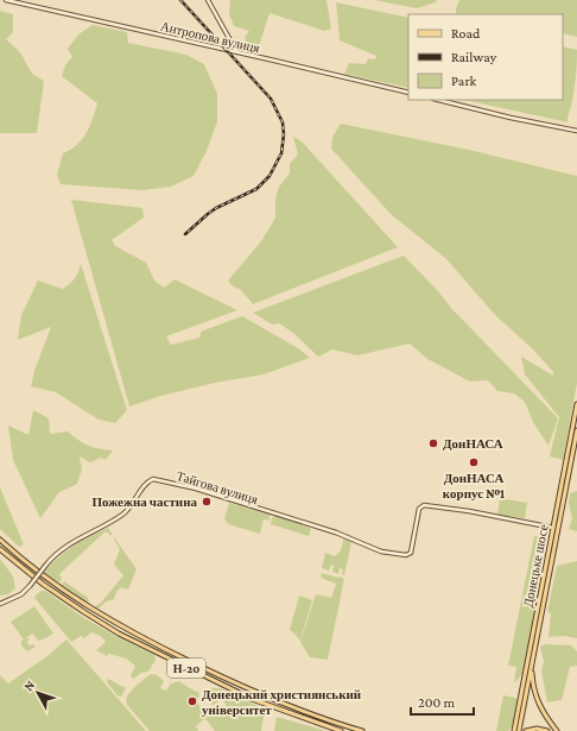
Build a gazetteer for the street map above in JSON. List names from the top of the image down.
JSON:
{
  "streets": {
    "main road": ["Донецьке шосе", "Н-20"],
    "street": ["Антропова вулиця", "Тайгова вулиця"]
  },
  "crossings": [
    ["Тайгова вулиця", "Донецьке шосе"]
  ],
  "places": [
    "ДонНАСА",
    "ДонНАСА корпус №1",
    "Пожежна частина",
    "Донецький християнський університет"
  ],
  "legend": ["Road", "Railway", "Park"],
  "scale_bar": "200 m",
  "north": "top left"
}
